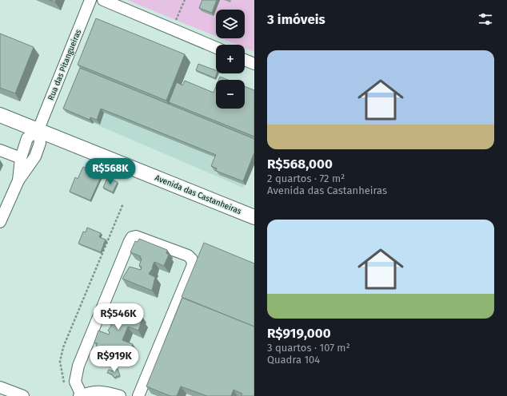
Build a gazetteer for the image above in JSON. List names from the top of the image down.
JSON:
{
  "streets": {
    "main road": ["Avenida das Castanheiras"],
    "street": ["Rua das Pitangueiras"]
  },
  "crossings": [
    ["Rua das Pitangueiras", "Avenida das Castanheiras"]
  ],
  "page": {
    "heading": "3 imóveis",
    "map_buttons": ["+", "−"],
    "list": [
      {
        "name": "R$568,000",
        "note": "2 quartos · 72 m² · Avenida das Castanheiras"
      },
      {
        "name": "R$919,000",
        "note": "3 quartos · 107 m² · Quadra 104"
      }
    ],
    "price": ["R$568K", "R$546K", "R$919K"]
  }
}
